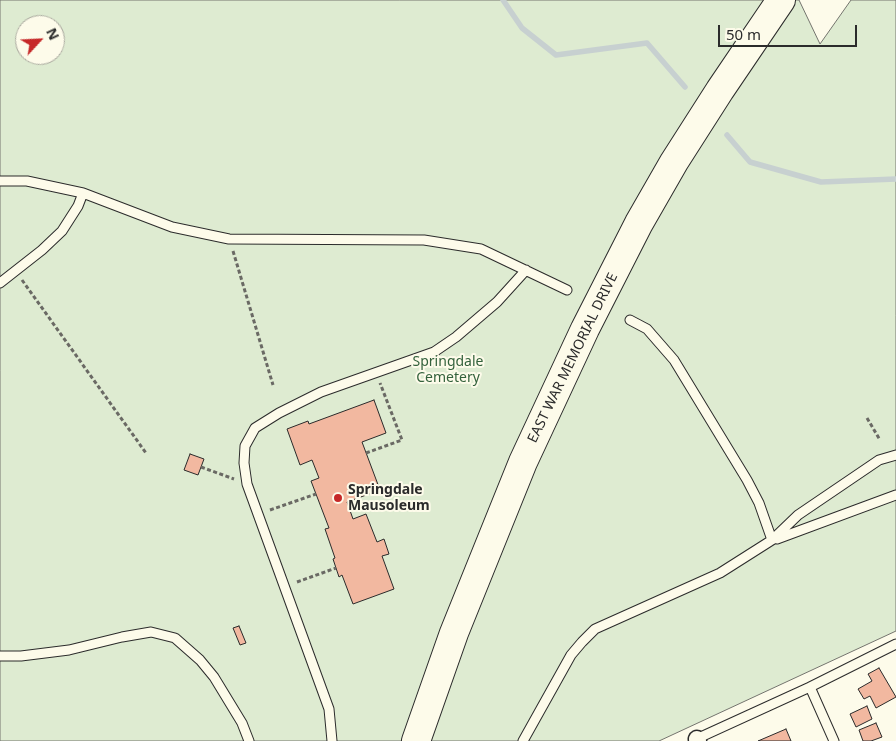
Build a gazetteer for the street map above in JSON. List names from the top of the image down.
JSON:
{
  "streets": {
    "highway": ["EAST WAR MEMORIAL DRIVE"]
  },
  "parks": ["Springdale Cemetery"],
  "places": ["Springdale Mausoleum"],
  "scale_bar": "50 m",
  "north": "top right"
}
